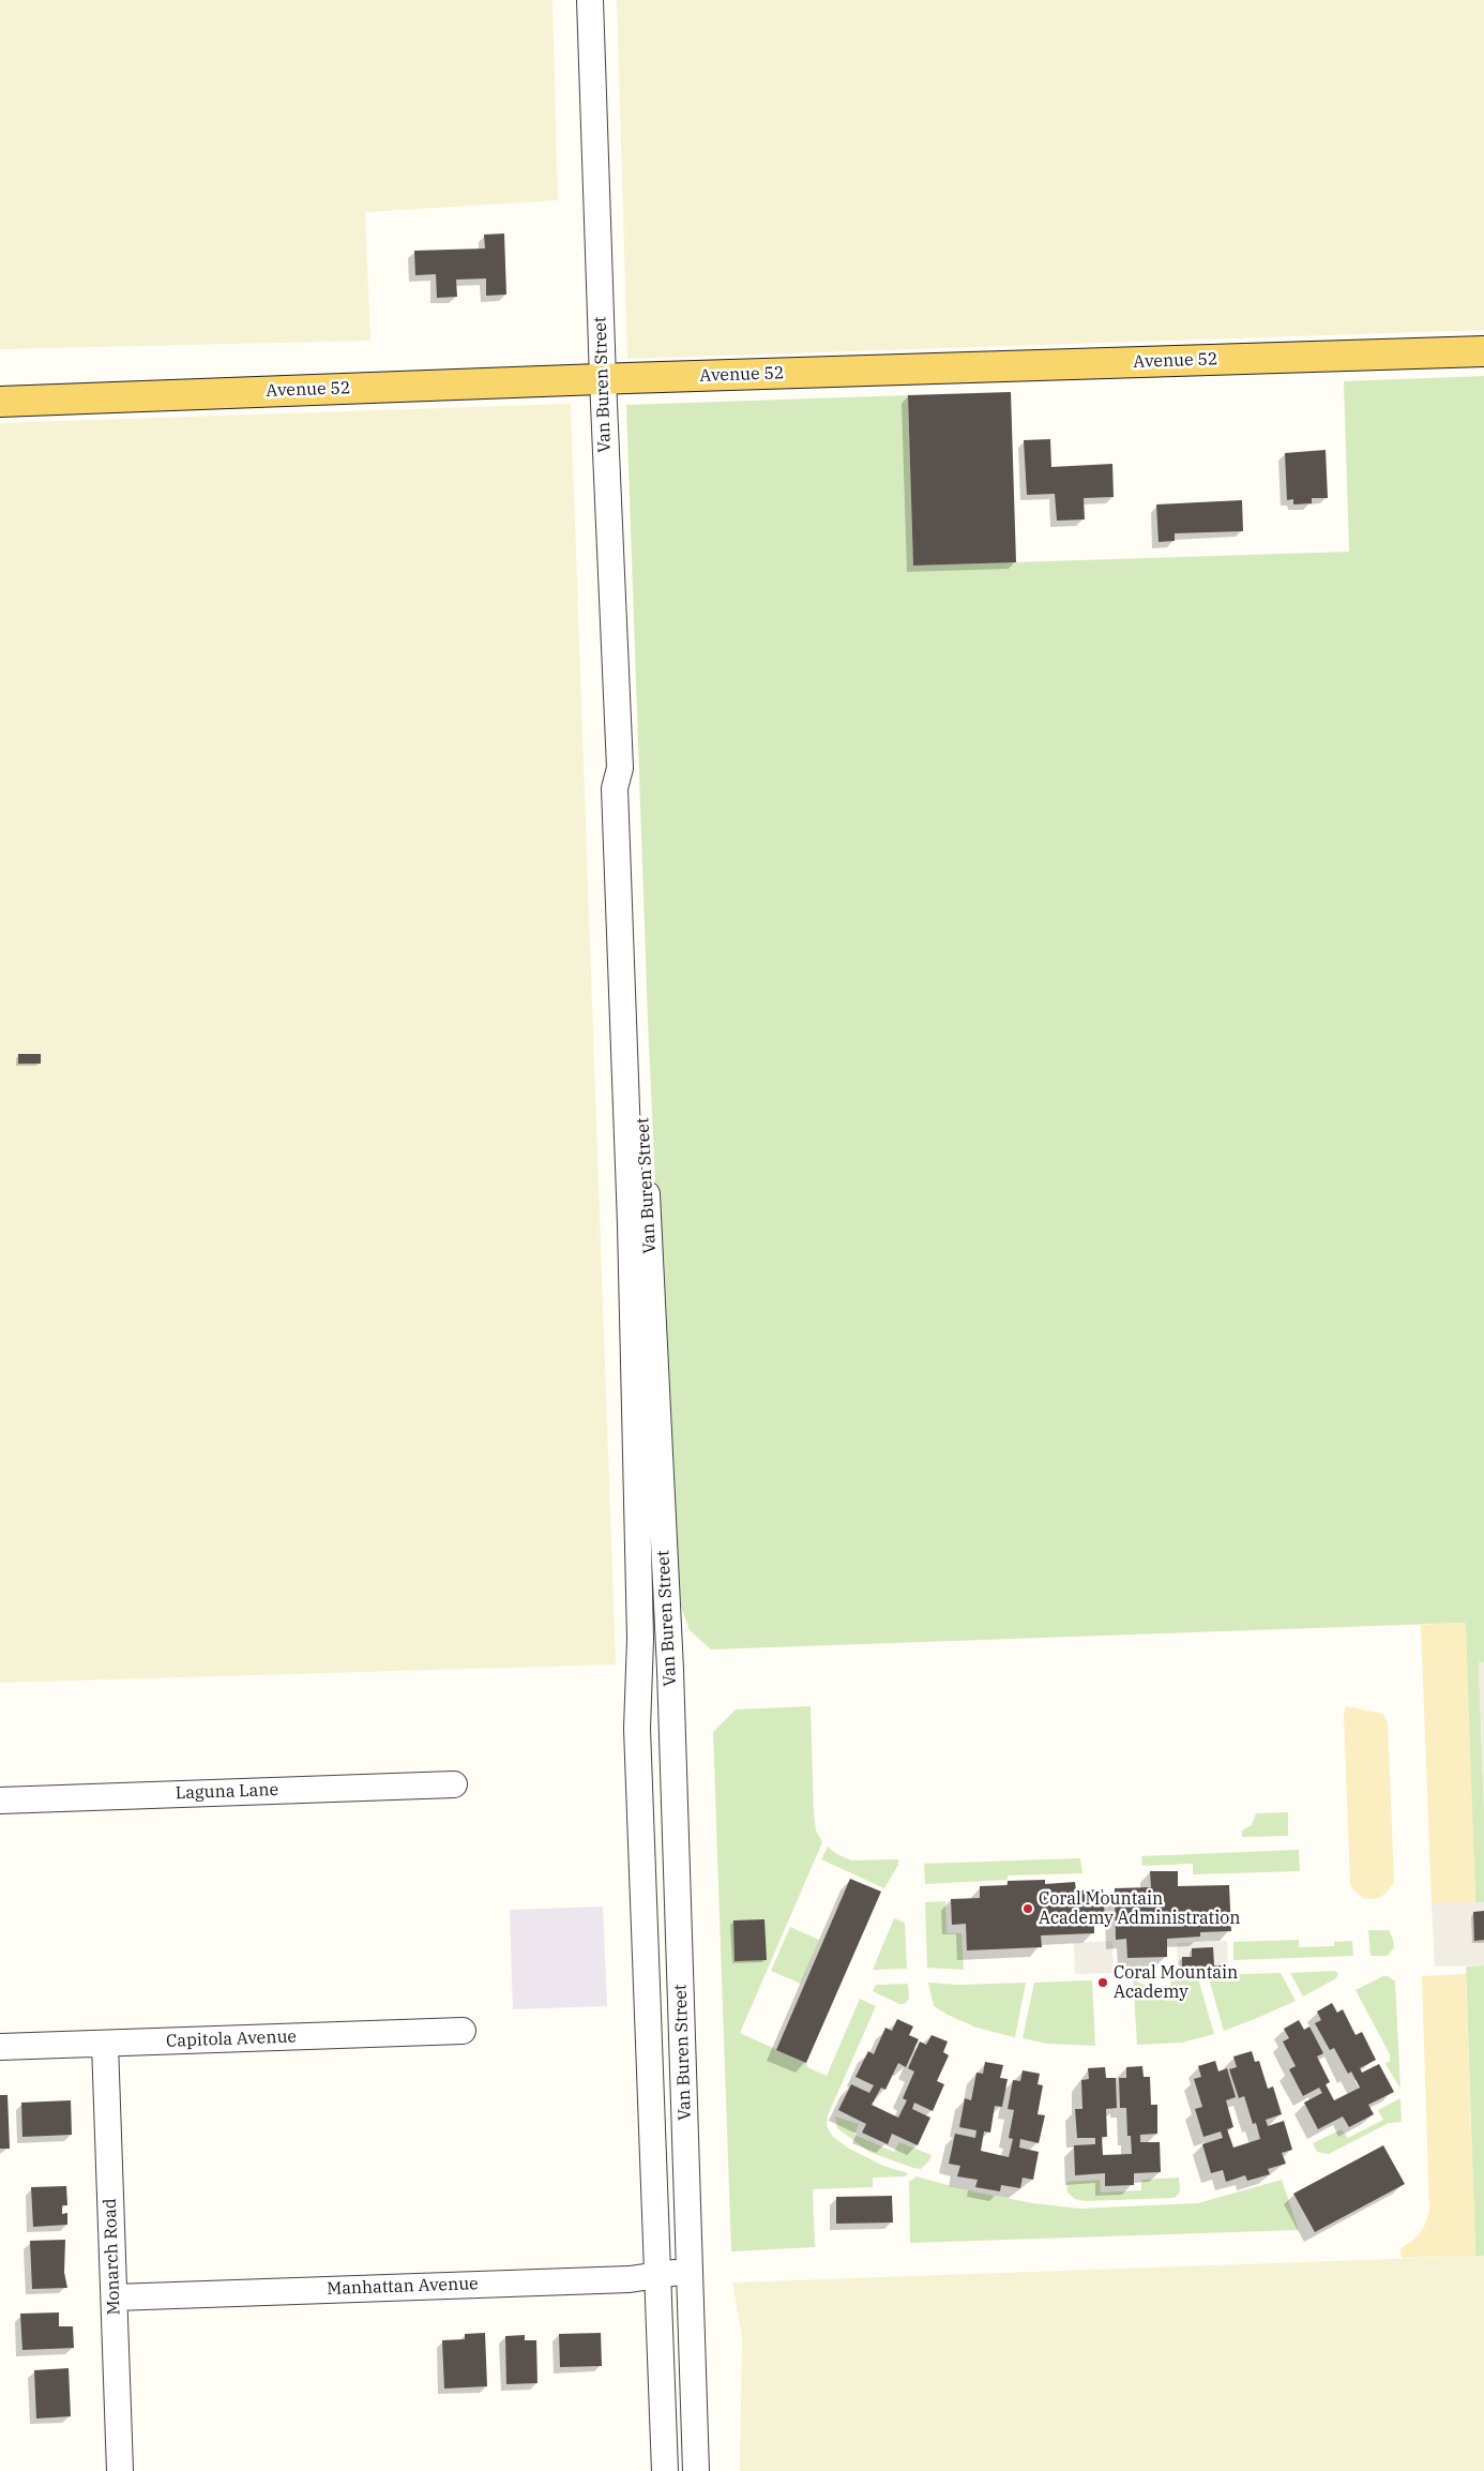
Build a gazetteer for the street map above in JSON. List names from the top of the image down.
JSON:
{
  "streets": {
    "main road": ["Avenue 52"],
    "street": [
      "Van Buren Street",
      "Laguna Lane",
      "Capitola Avenue",
      "Monarch Road",
      "Manhattan Avenue"
    ]
  },
  "crossings": [
    ["Avenue 52", "Van Buren Street"],
    ["Van Buren Street", "Manhattan Avenue"],
    ["Capitola Avenue", "Monarch Road"],
    ["Monarch Road", "Manhattan Avenue"]
  ],
  "places": ["Coral Mountain Academy Administration", "Coral Mountain Academy"]
}
